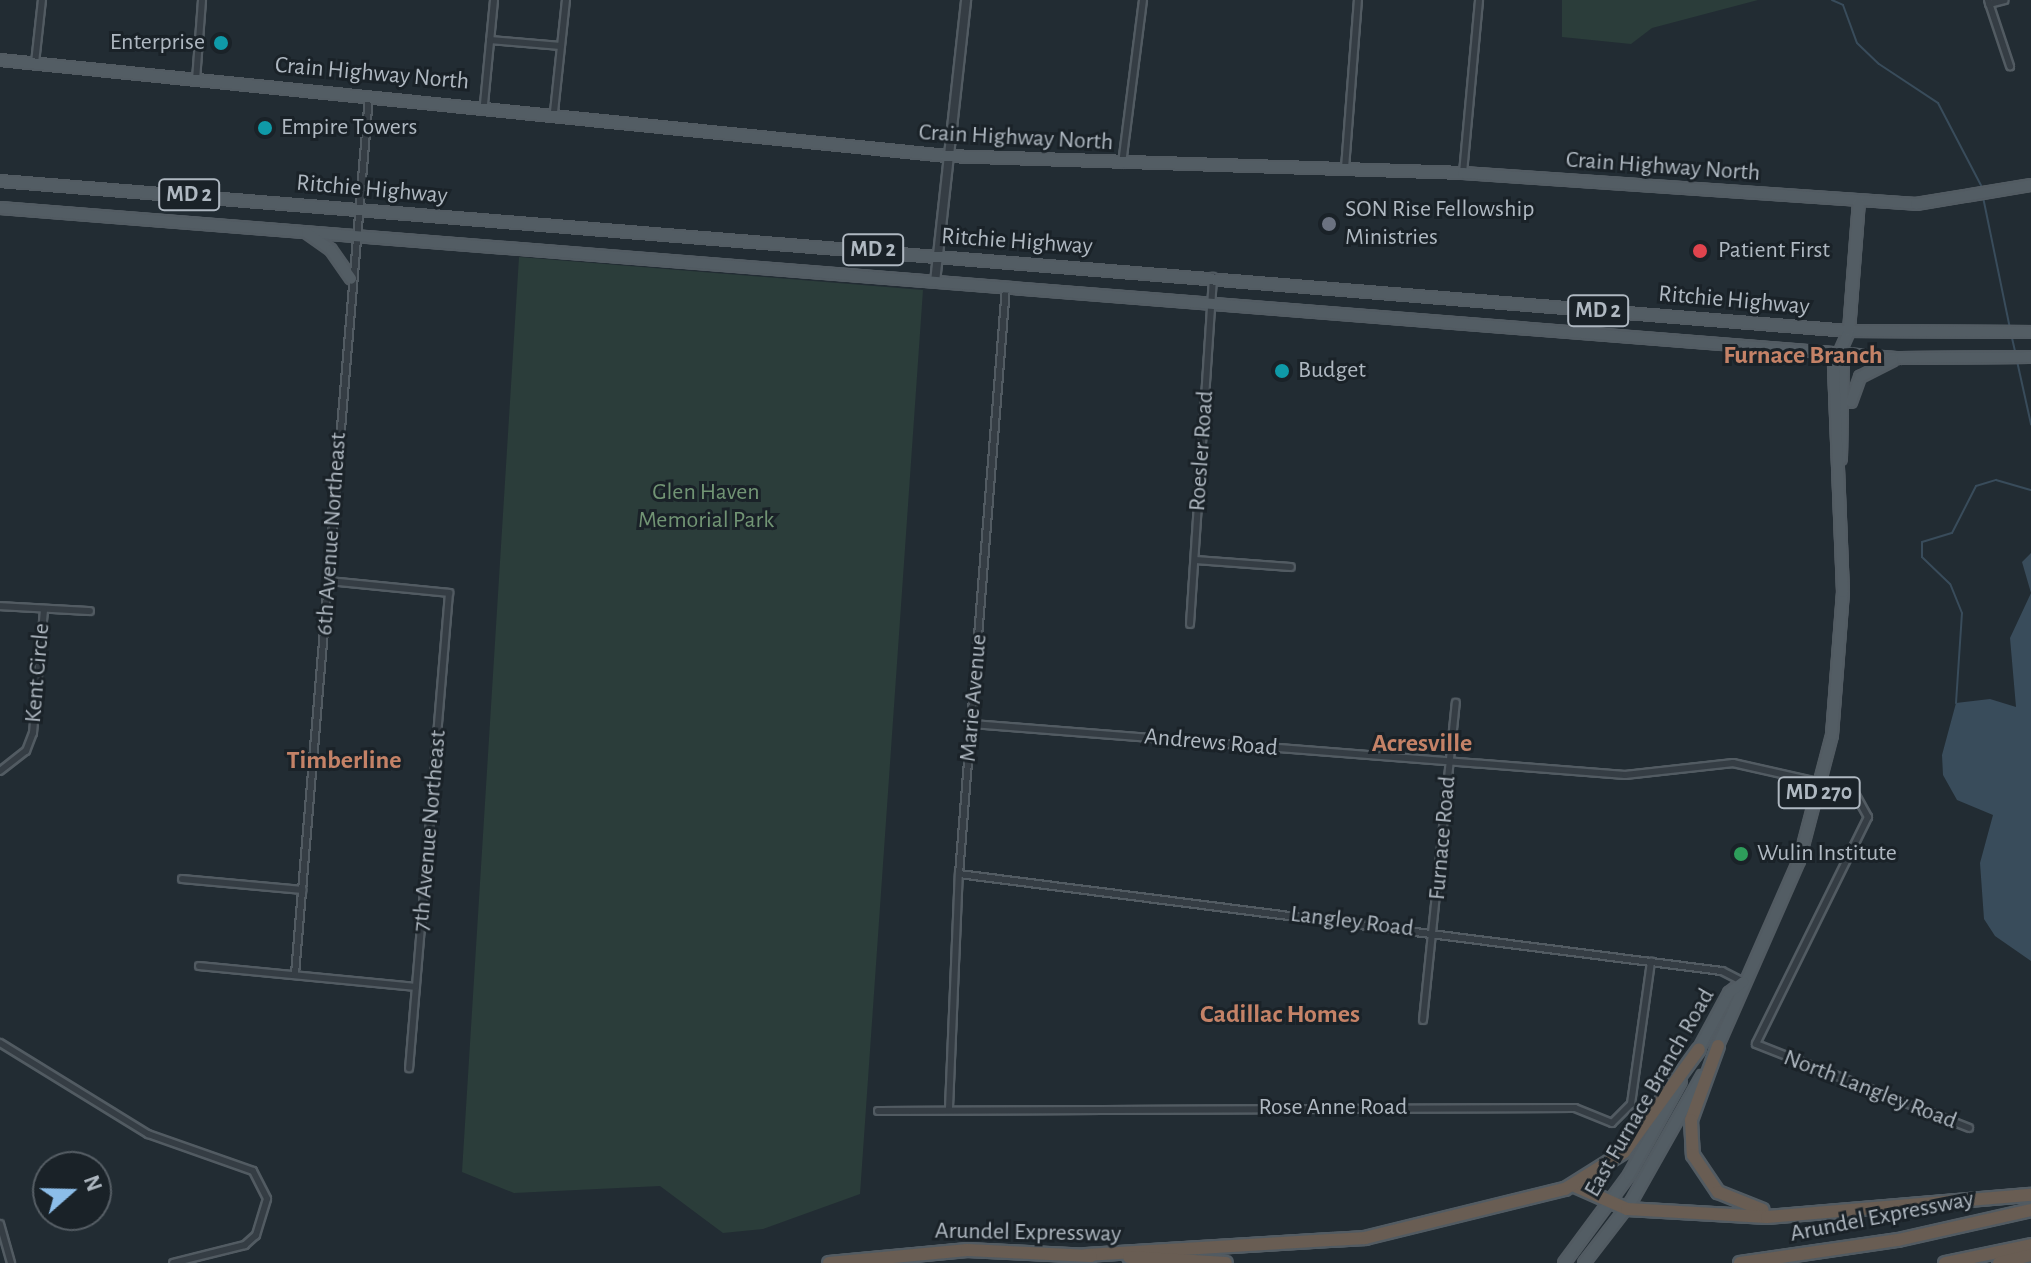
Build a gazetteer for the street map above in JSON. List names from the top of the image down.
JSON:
{
  "streets": {
    "highway": ["Arundel Expressway"],
    "main road": [
      "Crain Highway North",
      "Ritchie Highway",
      "MD 2",
      "MD 270",
      "East Furnace Branch Road"
    ],
    "street": [
      "Roesler Road",
      "6th Avenue Northeast",
      "Kent Circle",
      "Marie Avenue",
      "Andrews Road",
      "7th Avenue Northeast",
      "Furnace Road",
      "Langley Road",
      "North Langley Road",
      "Rose Anne Road"
    ]
  },
  "crossings": [
    ["Crain Highway North", "6th Avenue Northeast"],
    ["Crain Highway North", "MD 270"],
    ["Ritchie Highway", "Roesler Road"],
    ["Ritchie Highway", "6th Avenue Northeast"],
    ["Ritchie Highway", "Marie Avenue"],
    ["Ritchie Highway", "MD 270"],
    ["Ritchie Highway", "East Furnace Branch Road"],
    ["6th Avenue Northeast", "7th Avenue Northeast"],
    ["Marie Avenue", "Andrews Road"],
    ["Marie Avenue", "Langley Road"],
    ["Marie Avenue", "Rose Anne Road"],
    ["Andrews Road", "Furnace Road"],
    ["Andrews Road", "North Langley Road"],
    ["Andrews Road", "East Furnace Branch Road"],
    ["MD 270", "East Furnace Branch Road"],
    ["Furnace Road", "Langley Road"],
    ["Langley Road", "East Furnace Branch Road"],
    ["Langley Road", "Rose Anne Road"],
    ["North Langley Road", "East Furnace Branch Road"]
  ],
  "districts": [
    "Furnace Branch",
    "Acresville",
    "Timberline",
    "Cadillac Homes"
  ],
  "parks": ["Glen Haven Memorial Park"],
  "places": [
    "Enterprise",
    "Empire Towers",
    "SON Rise Fellowship Ministries",
    "Patient First",
    "Budget",
    "Wulin Institute"
  ],
  "north": "right"
}
